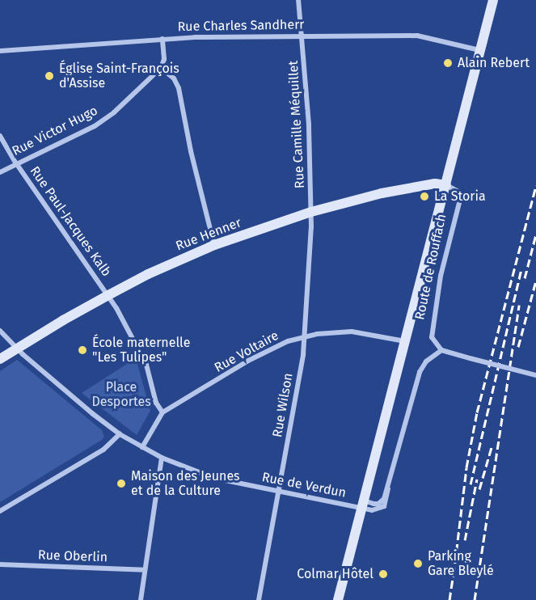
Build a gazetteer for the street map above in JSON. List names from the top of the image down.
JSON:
{
  "streets": {
    "main road": ["Rue Henner", "Route de Rouffach"],
    "street": [
      "Rue Charles Sandherr",
      "Rue Camille Méquillet",
      "Rue Victor Hugo",
      "Rue Paul-Jacques Kalb",
      "Rue Voltaire",
      "Rue Wilson",
      "Rue de Verdun",
      "Rue Oberlin"
    ]
  },
  "crossings": [
    ["Rue Charles Sandherr", "Rue Camille Méquillet"],
    ["Rue Charles Sandherr", "Route de Rouffach"],
    ["Rue Camille Méquillet", "Rue Henner"],
    ["Rue Camille Méquillet", "Rue Wilson"],
    ["Rue Victor Hugo", "Rue Paul-Jacques Kalb"],
    ["Rue Paul-Jacques Kalb", "Rue Henner"],
    ["Rue Paul-Jacques Kalb", "Rue Voltaire"],
    ["Rue Henner", "Route de Rouffach"],
    ["Rue Henner", "Rue Wilson"],
    ["Rue Henner", "Rue de Verdun"],
    ["Route de Rouffach", "Rue Voltaire"],
    ["Route de Rouffach", "Rue de Verdun"],
    ["Rue Voltaire", "Rue Wilson"],
    ["Rue Wilson", "Rue de Verdun"]
  ],
  "parks": ["Place Desportes"],
  "places": [
    "Alain Rebert",
    "Église Saint-François d'Assise",
    "La Storia",
    "École maternelle \"Les Tulipes\"",
    "Maison des Jeunes et de la Culture",
    "Parking Gare Bleylé",
    "Colmar Hôtel"
  ]
}
